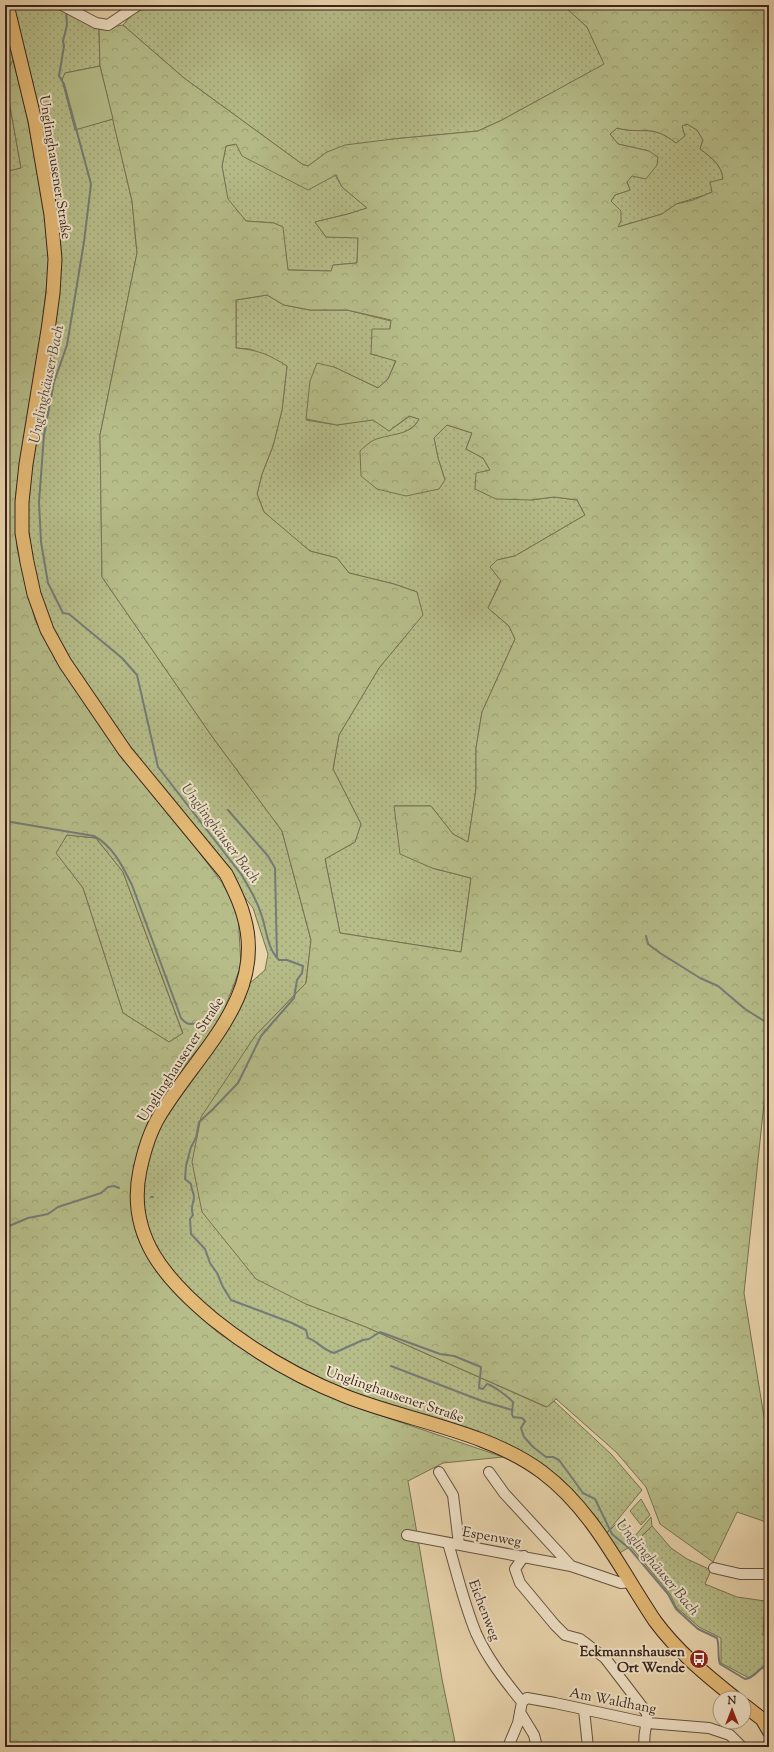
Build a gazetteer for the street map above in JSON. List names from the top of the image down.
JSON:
{
  "streets": {
    "main road": ["Unglinghausener Straße"],
    "street": ["Espenweg", "Eichenweg", "Am Waldhang"]
  },
  "crossings": [
    ["Unglinghausener Straße", "Espenweg"],
    ["Espenweg", "Eichenweg"],
    ["Eichenweg", "Am Waldhang"]
  ],
  "water": ["Unglinghäuser Bach"],
  "places": {
    "bus stop": ["Eckmannshausen Ort Wende"]
  },
  "north": "top"
}
